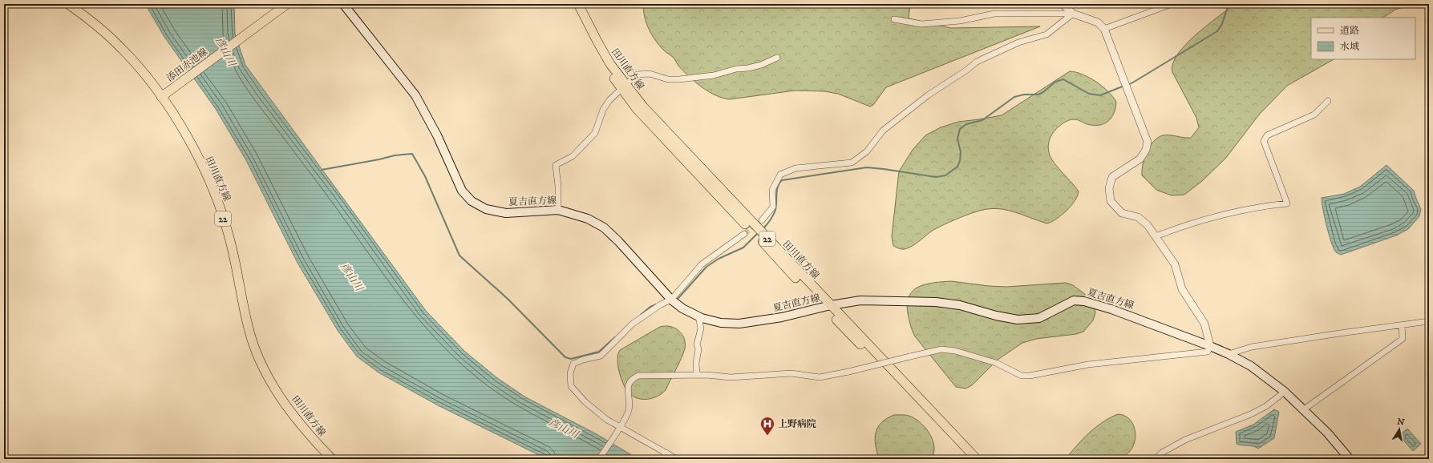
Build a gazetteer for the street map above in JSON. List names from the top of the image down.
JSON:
{
  "streets": {
    "main road": [
      "添田赤池線",
      "田川直方線",
      "夏吉直方線",
      "22"
    ]
  },
  "crossings": [
    ["添田赤池線", "田川直方線"],
    ["田川直方線", "夏吉直方線"]
  ],
  "water": ["彦山川"],
  "places": {
    "hospital": ["上野病院"]
  },
  "legend": ["道路", "水域"],
  "north": "top"
}
